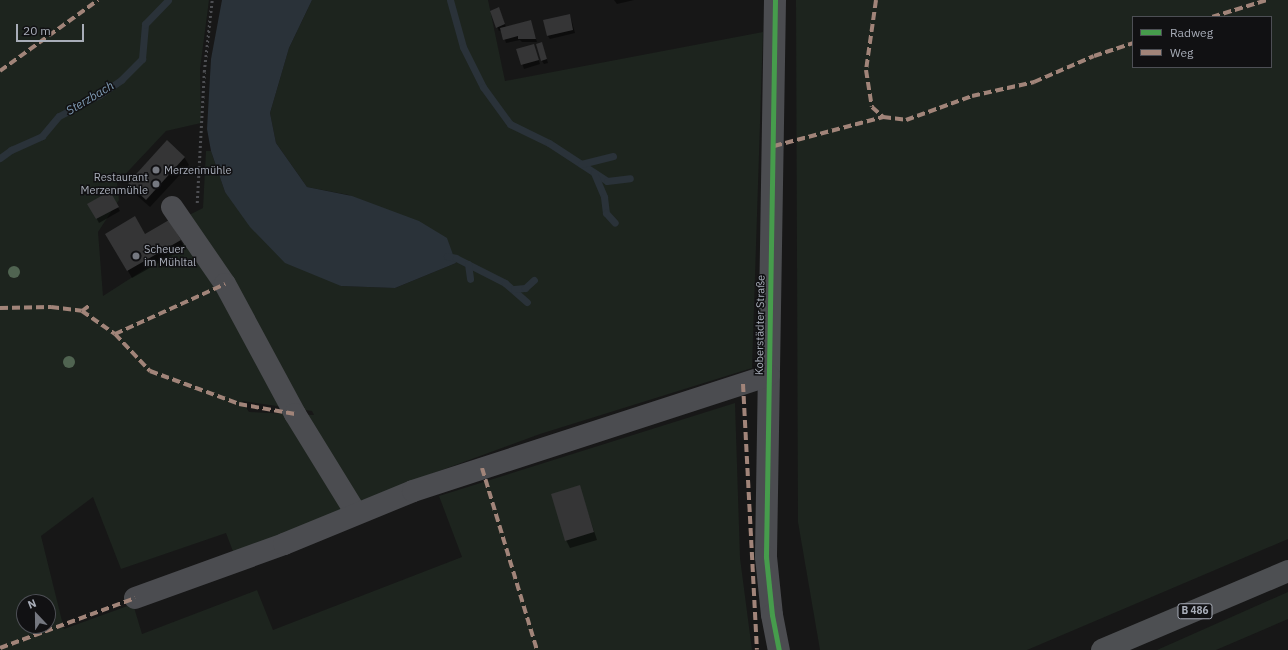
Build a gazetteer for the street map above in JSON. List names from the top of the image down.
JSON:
{
  "streets": {
    "main road": ["B 486"],
    "street": ["Koberstädter Straße"]
  },
  "water": ["Sterzbach"],
  "places": ["Merzenmühle", "Restaurant Merzenmühle", "Scheuer im Mühltal"],
  "legend": ["Radweg", "Weg"],
  "scale_bar": "20 m",
  "north": "top"
}
